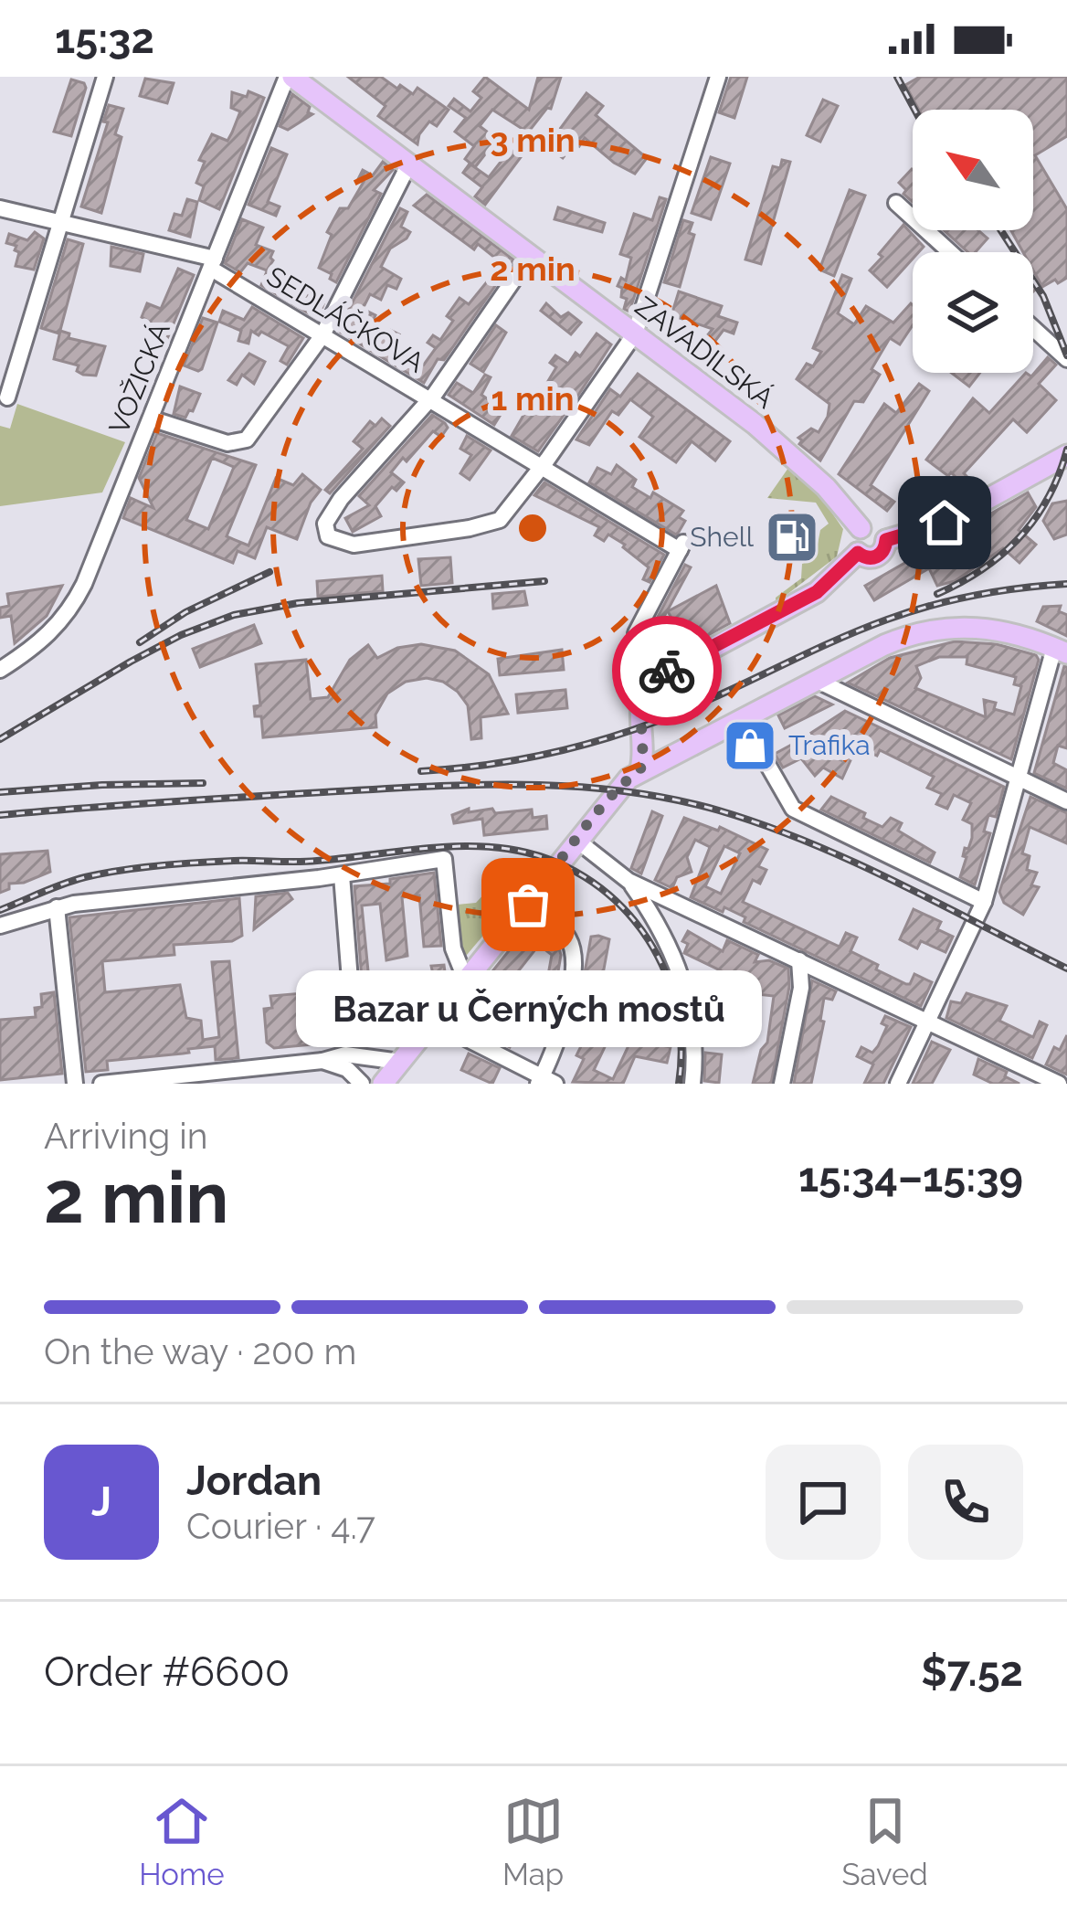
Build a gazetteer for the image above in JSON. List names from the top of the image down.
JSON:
{
  "streets": {
    "main road": ["ZAVADILSKÁ"],
    "street": ["SEDLÁČKOVA", "VOŽICKÁ"]
  },
  "crossings": [
    ["SEDLÁČKOVA", "VOŽICKÁ"],
    ["ZAVADILSKÁ", "VOŽICKÁ"]
  ],
  "places": {
    "fuel station": ["Shell"],
    "shop": ["Trafika"],
    "other": ["Bazar u Černých mostů"]
  },
  "north": "top left",
  "page": {
    "status": "15:32",
    "bubble": "Bazar u Černých mostů",
    "heading": ["2 min", "Arriving in", "15:34–15:39"],
    "panel": [
      "Jordan",
      "Courier · 4.7",
      "Order #6600",
      "$7.52"
    ],
    "bar": "On the way · 200 m",
    "round": "J",
    "tabs": ["Home", "Map", "Saved"]
  },
  "rings": ["3 min", "2 min", "1 min"]
}
